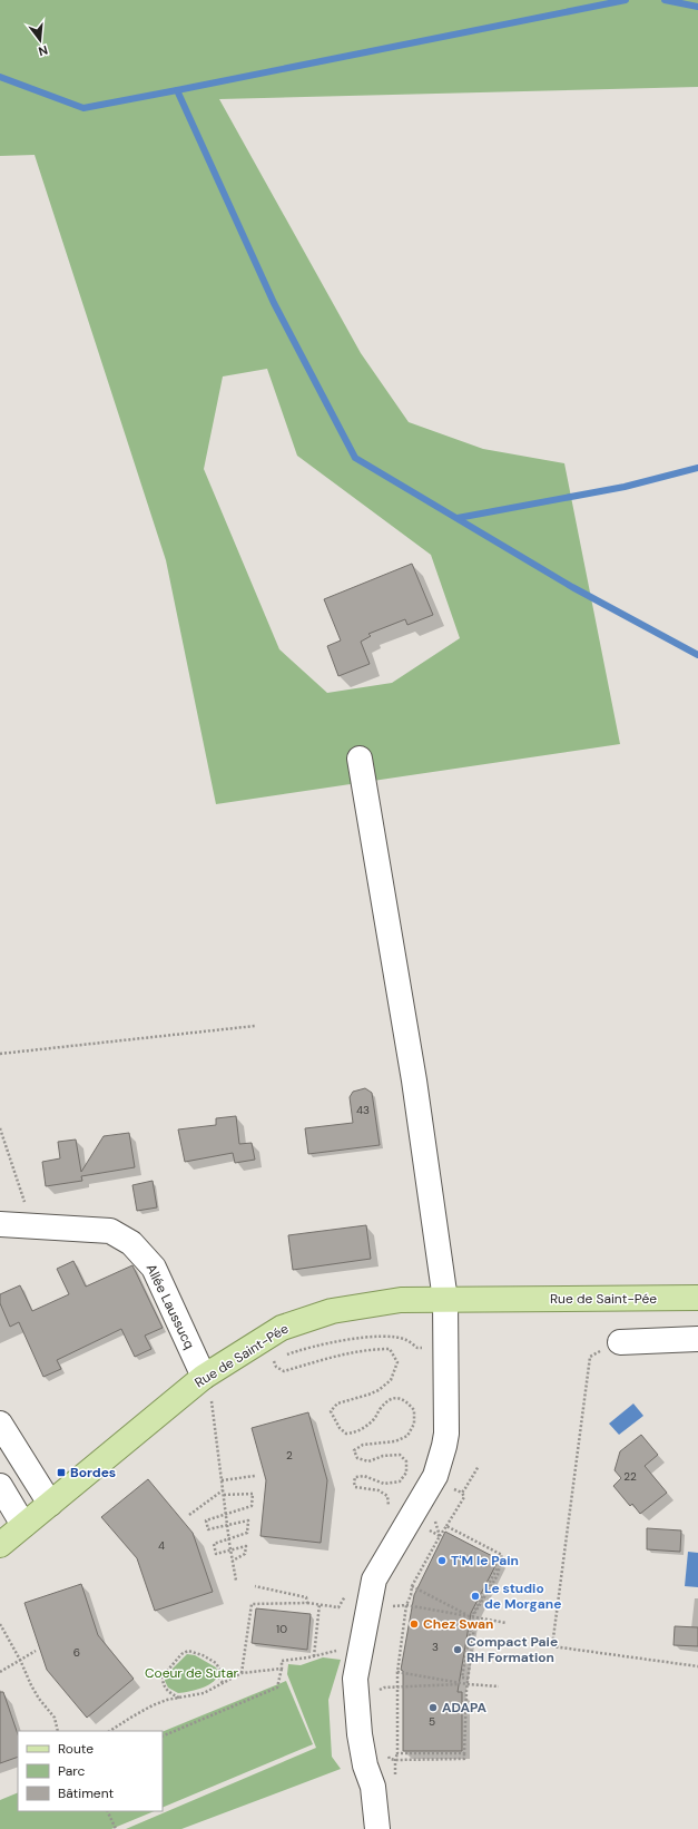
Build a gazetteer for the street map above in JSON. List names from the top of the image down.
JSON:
{
  "streets": {
    "main road": ["Rue de Saint-Pée"],
    "street": ["Allée Laussucq"]
  },
  "crossings": [
    ["Rue de Saint-Pée", "Allée Laussucq"]
  ],
  "parks": ["Coeur de Sutar"],
  "places": {
    "transit": ["Bordes"],
    "other": [
      "T'M le Pain",
      "Le studio de Morgane",
      "Chez Swan",
      "Compact Paie RH Formation",
      "ADAPA"
    ]
  },
  "house_numbers": [
    "43",
    "2",
    "22",
    "4",
    "10",
    "3",
    "6",
    "5"
  ],
  "legend": ["Route", "Parc", "Bâtiment"],
  "north": "bottom"
}
